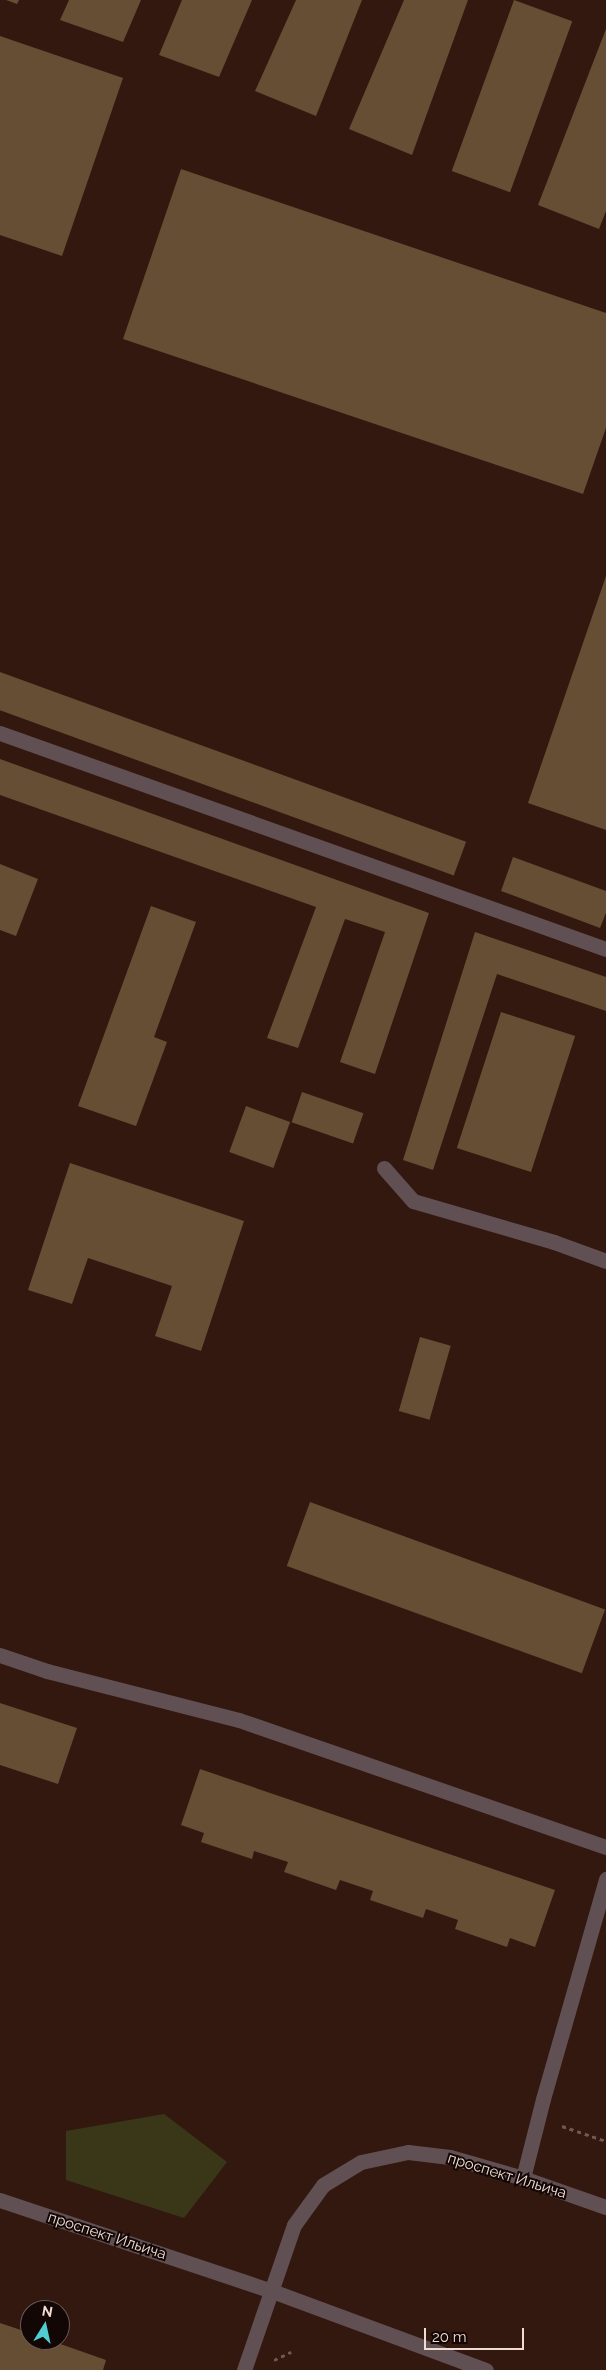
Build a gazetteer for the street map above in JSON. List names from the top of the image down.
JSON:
{
  "streets": {
    "street": ["проспект Ильича"]
  },
  "scale_bar": "20 m",
  "north": "top"
}
